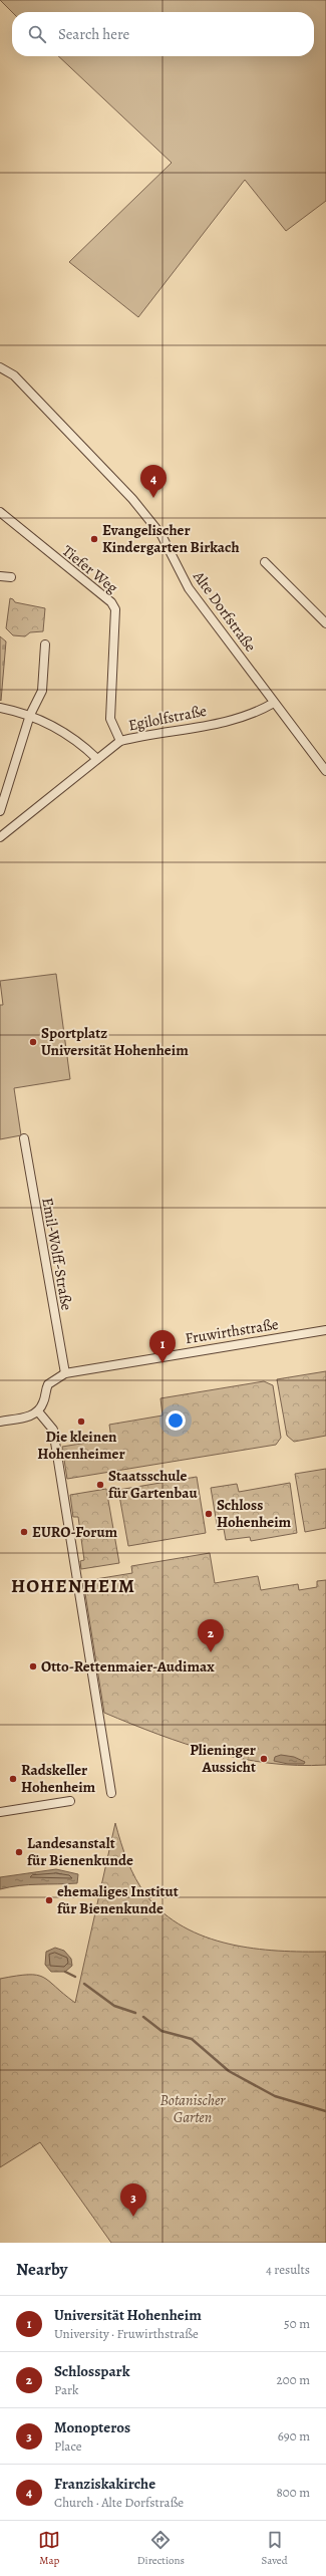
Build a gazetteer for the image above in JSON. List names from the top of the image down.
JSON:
{
  "streets": {
    "street": [
      "Tiefer Weg",
      "Alte Dorfstraße",
      "Egilolfstraße",
      "Emil-Wolff-Straße",
      "Fruwirthstraße"
    ]
  },
  "crossings": [
    ["Tiefer Weg", "Egilolfstraße"],
    ["Alte Dorfstraße", "Egilolfstraße"],
    ["Emil-Wolff-Straße", "Fruwirthstraße"]
  ],
  "districts": ["HOHENHEIM"],
  "parks": ["Botanischer Garten"],
  "places": [
    "Evangelischer Kindergarten Birkach",
    "Sportplatz Universität Hohenheim",
    "Die kleinen Hohenheimer",
    "Staatsschule für Gartenbau",
    "Schloss Hohenheim",
    "EURO-Forum",
    "Otto-Rettenmaier-Audimax",
    "Plieninger Aussicht",
    "Radskeller Hohenheim",
    "Landesanstalt für Bienenkunde",
    "ehemaliges Institut für Bienenkunde"
  ],
  "page": {
    "search": "Search here",
    "pins": [
      "4",
      "1",
      "2",
      "3"
    ],
    "heading": ["Nearby", "4 results"],
    "list": [
      {
        "mark": "1",
        "name": "Universität Hohenheim",
        "note": "University · Fruwirthstraße",
        "value": "50 m"
      },
      {
        "mark": "2",
        "name": "Schlosspark",
        "note": "Park",
        "value": "200 m"
      },
      {
        "mark": "3",
        "name": "Monopteros",
        "note": "Place",
        "value": "690 m"
      },
      {
        "mark": "4",
        "name": "Franziskakirche",
        "note": "Church · Alte Dorfstraße",
        "value": "800 m"
      }
    ],
    "nav": ["Map", "Directions", "Saved"]
  }
}
